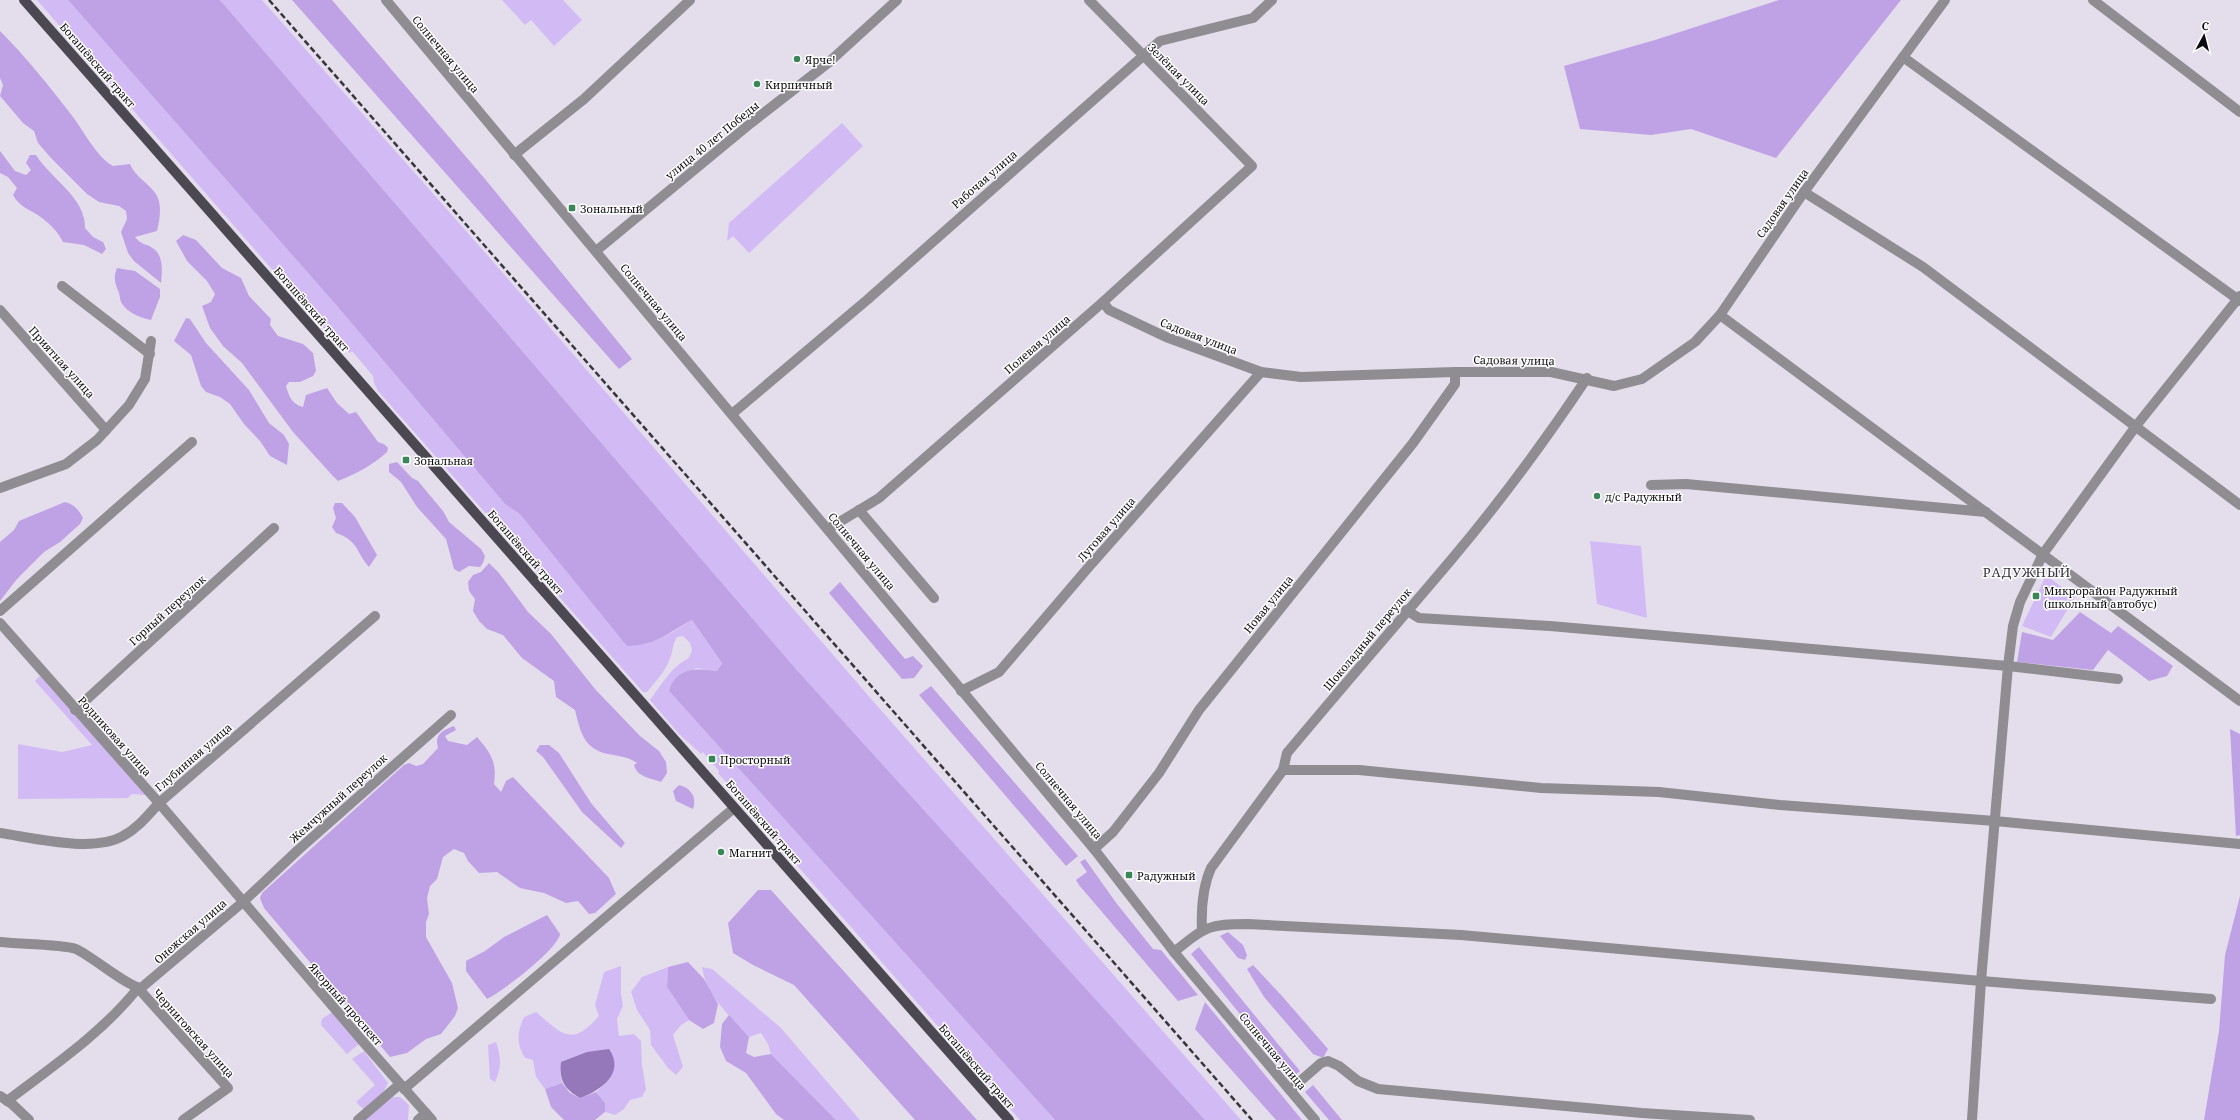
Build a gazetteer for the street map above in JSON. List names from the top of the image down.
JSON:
{
  "streets": {
    "main road": ["Богашёвский тракт"],
    "street": [
      "Солнечная улица",
      "Зелёная улица",
      "улица 40 лет Победы",
      "Рабочая улица",
      "Садовая улица",
      "Полевая улица",
      "Приятная улица",
      "Луговая улица",
      "Новая улица",
      "Горный переулок",
      "Шоколадный переулок",
      "Родниковая улица",
      "Глубинная улица",
      "Жемчужный переулок",
      "Онежская улица",
      "Якорный проспект",
      "Черниговская улица"
    ]
  },
  "crossings": [
    ["Солнечная улица", "улица 40 лет Победы"],
    ["Солнечная улица", "Рабочая улица"],
    ["Солнечная улица", "Полевая улица"],
    ["Солнечная улица", "Луговая улица"],
    ["Солнечная улица", "Новая улица"],
    ["Зелёная улица", "Рабочая улица"],
    ["Зелёная улица", "Полевая улица"],
    ["Садовая улица", "Полевая улица"],
    ["Садовая улица", "Луговая улица"],
    ["Садовая улица", "Новая улица"],
    ["Садовая улица", "Шоколадный переулок"],
    ["Горный переулок", "Родниковая улица"],
    ["Родниковая улица", "Глубинная улица"],
    ["Родниковая улица", "Жемчужный переулок"],
    ["Родниковая улица", "Онежская улица"],
    ["Родниковая улица", "Якорный проспект"],
    ["Жемчужный переулок", "Онежская улица"],
    ["Жемчужный переулок", "Якорный проспект"],
    ["Онежская улица", "Якорный проспект"],
    ["Онежская улица", "Черниговская улица"]
  ],
  "districts": ["РАДУЖНЫЙ"],
  "places": {
    "other": [
      "Ярче!",
      "Кирпичный",
      "д/с Радужный",
      "Магнит"
    ],
    "transit": [
      "Зональный",
      "Зональная",
      "Микрорайон Радужный (школьный автобус)",
      "Просторный",
      "Радужный"
    ]
  },
  "north": "top"
}
